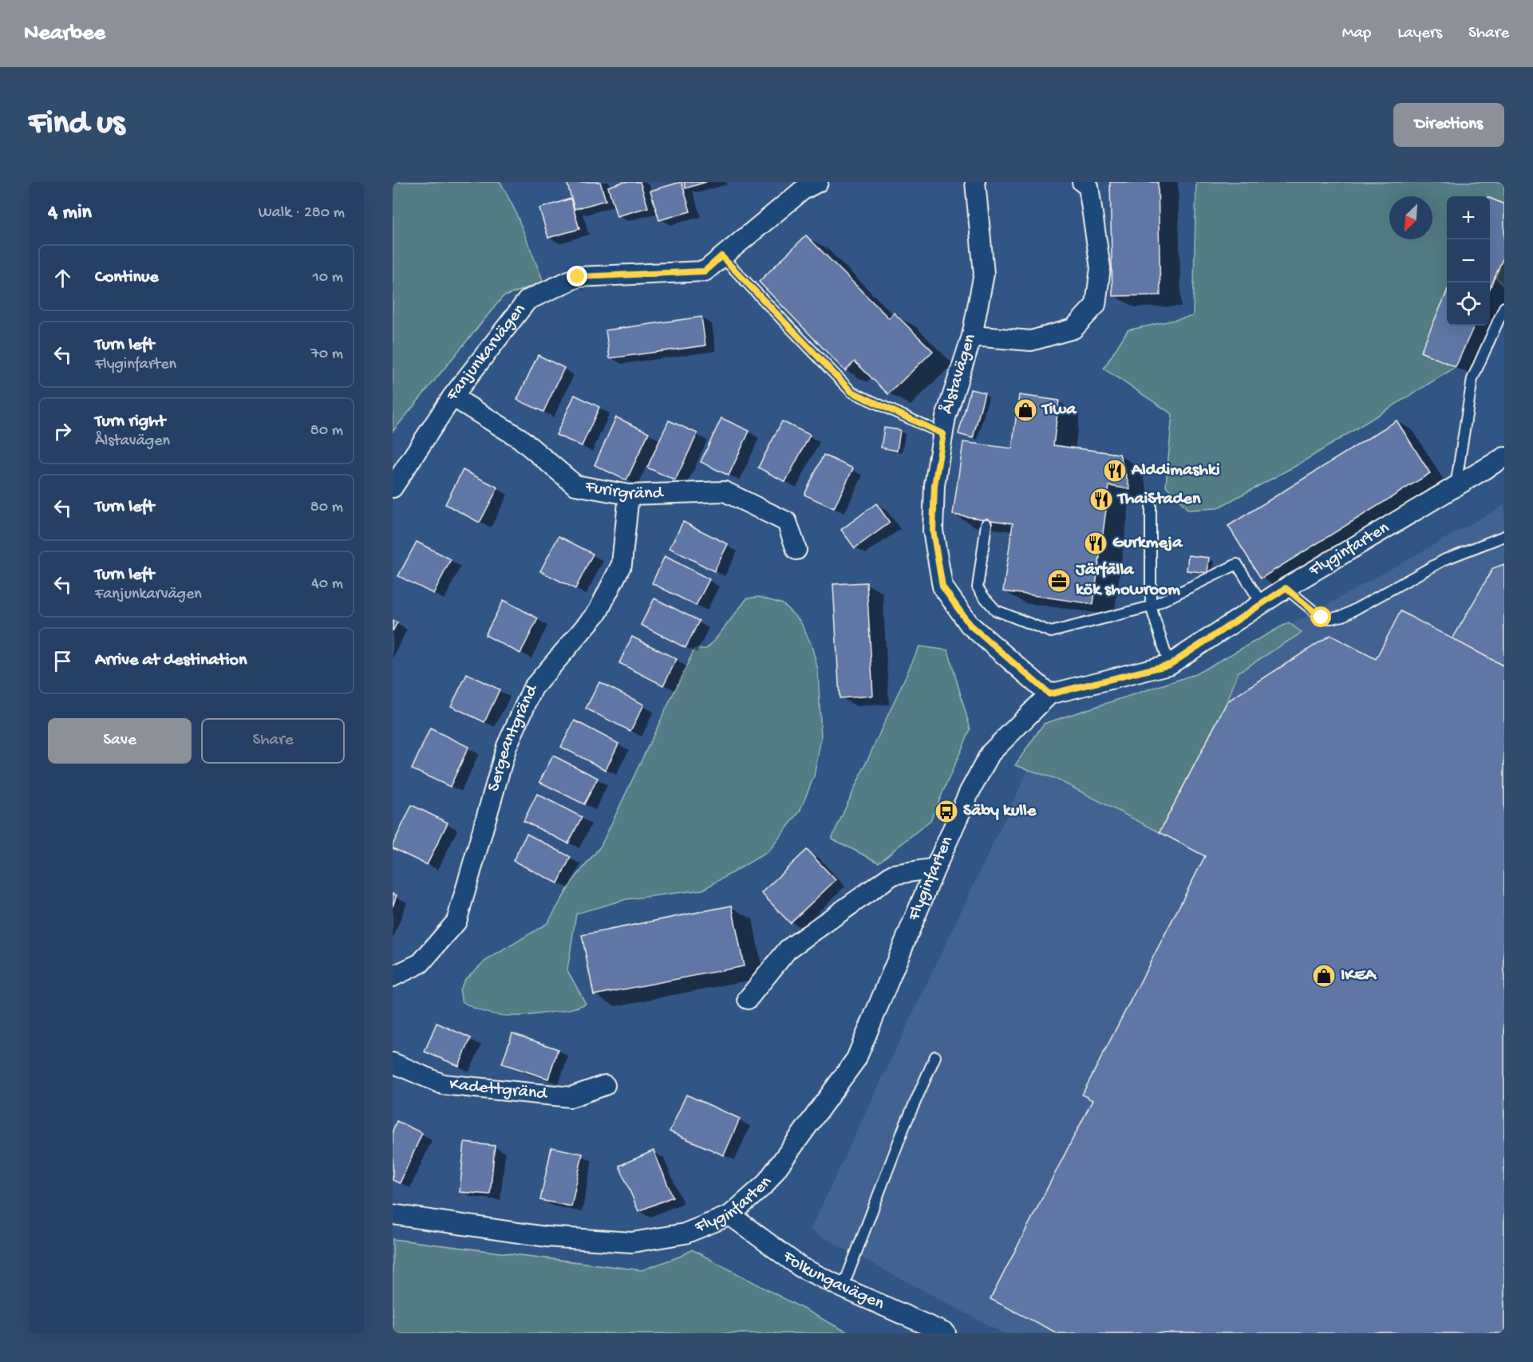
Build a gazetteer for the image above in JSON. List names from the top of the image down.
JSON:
{
  "streets": {
    "street": [
      "Fanjunkarvägen",
      "Ålstavägen",
      "Furirgränd",
      "Flyginfarten",
      "Sergeantgränd",
      "Kadettgränd",
      "Folkungavägen"
    ]
  },
  "crossings": [
    ["Fanjunkarvägen", "Furirgränd"],
    ["Ålstavägen", "Flyginfarten"],
    ["Furirgränd", "Sergeantgränd"],
    ["Flyginfarten", "Folkungavägen"]
  ],
  "places": {
    "shop": ["Tiwa", "IKEA"],
    "restaurant": ["Alddimashki", "ThaiStaden", "Gurkmeja"],
    "office": ["Järfälla kök showroom"],
    "bus stop": ["Säby kulle"]
  },
  "north": "bottom left",
  "page": {
    "header": "Nearbee",
    "nav": ["Map", "Layers", "Share"],
    "buttons": [
      "Directions",
      ["Save", "Share"]
    ],
    "title": "Find us",
    "heading": ["4 min", "Walk · 280 m"],
    "map_buttons": ["+", "−"],
    "list": [
      ["Continue", "10 m"],
      ["Turn left", "Flyginfarten", "70 m"],
      ["Turn right", "Ålstavägen", "80 m"],
      ["Turn left", "80 m"],
      ["Turn left", "Fanjunkarvägen", "40 m"],
      "Arrive at destination"
    ]
  }
}
